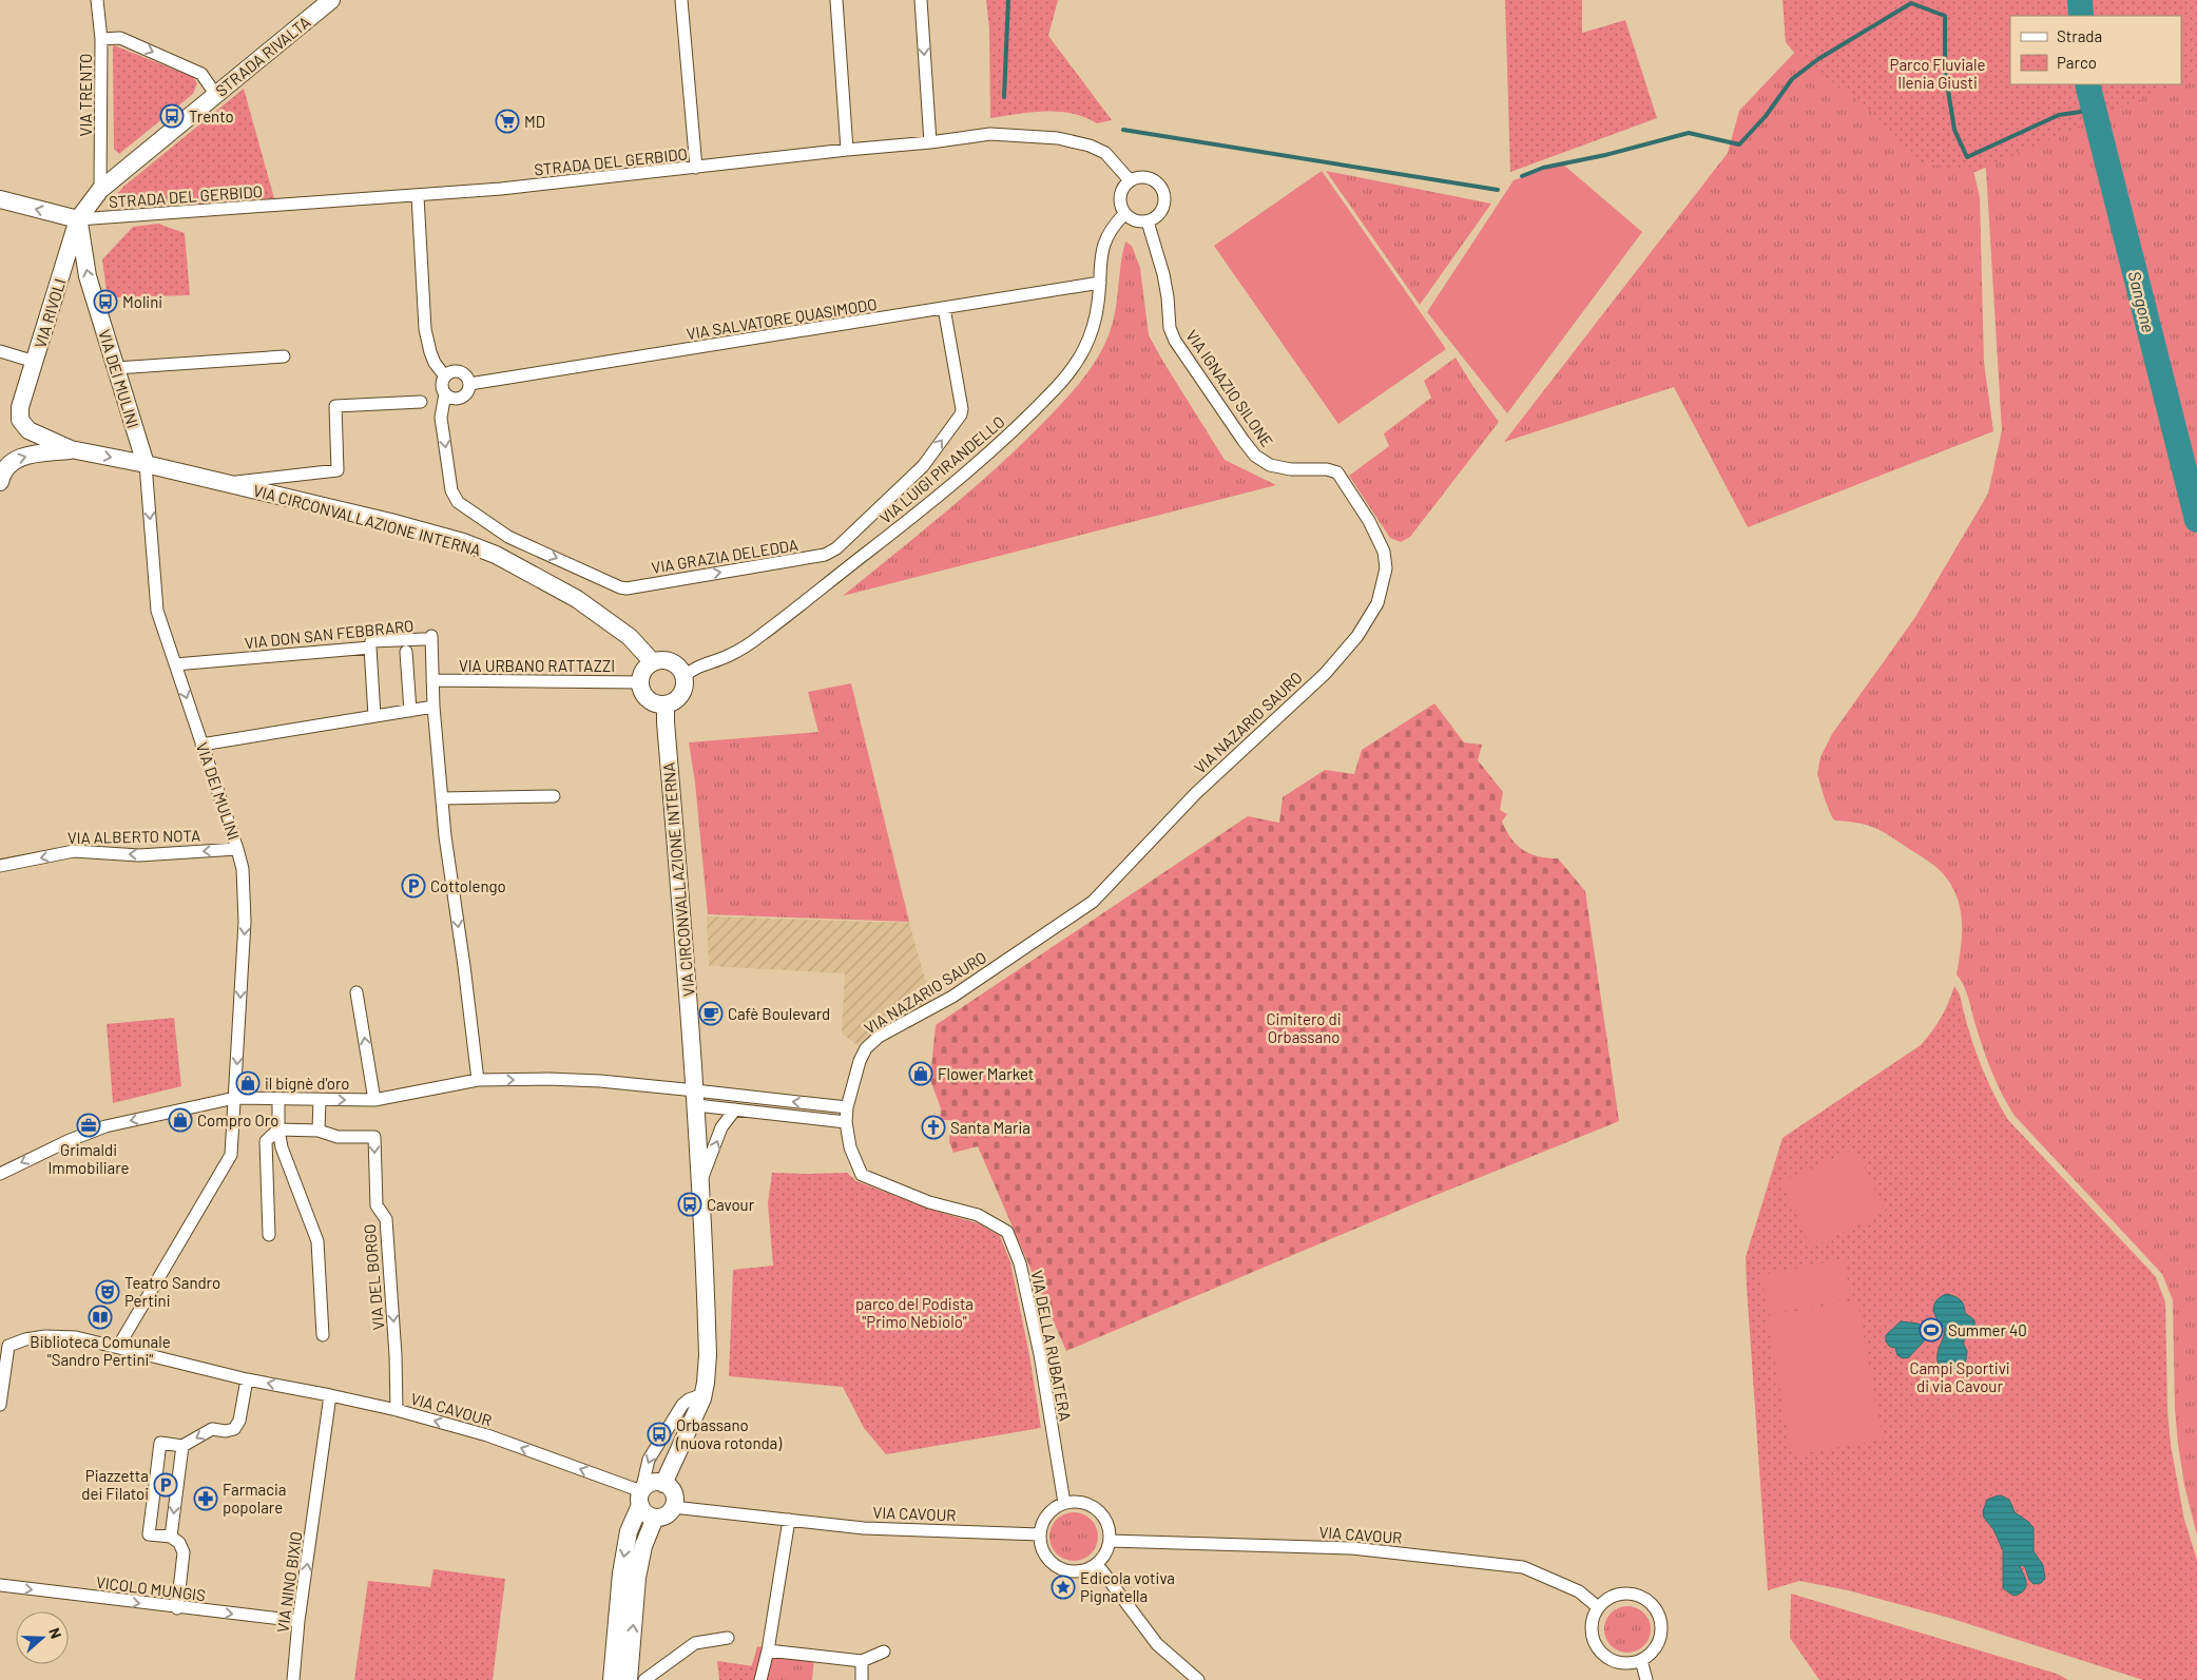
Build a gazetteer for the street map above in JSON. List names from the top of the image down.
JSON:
{
  "streets": {
    "street": [
      "STRADA RIVALTA",
      "VIA TRENTO",
      "STRADA DEL GERBIDO",
      "VIA RIVOLI",
      "VIA SALVATORE QUASIMODO",
      "VIA DEI MULINI",
      "VIA IGNAZIO SILONE",
      "VIA LUIGI PIRANDELLO",
      "VIA CIRCONVALLAZIONE INTERNA",
      "VIA GRAZIA DELEDDA",
      "VIA DON SAN FEBBRARO",
      "VIA URBANO RATTAZZI",
      "VIA NAZARIO SAURO",
      "VIA ALBERTO NOTA",
      "VIA DEL BORGO",
      "VIA DELLA RUBATERA",
      "VIA CAVOUR",
      "VIA NINO BIXIO",
      "VICOLO MUNGIS"
    ]
  },
  "crossings": [
    ["STRADA RIVALTA", "VIA TRENTO"],
    ["STRADA RIVALTA", "STRADA DEL GERBIDO"],
    ["STRADA RIVALTA", "VIA RIVOLI"],
    ["STRADA RIVALTA", "VIA DEI MULINI"],
    ["STRADA DEL GERBIDO", "VIA RIVOLI"],
    ["STRADA DEL GERBIDO", "VIA DEI MULINI"],
    ["STRADA DEL GERBIDO", "VIA IGNAZIO SILONE"],
    ["STRADA DEL GERBIDO", "VIA LUIGI PIRANDELLO"],
    ["VIA RIVOLI", "VIA DEI MULINI"],
    ["VIA RIVOLI", "VIA CIRCONVALLAZIONE INTERNA"],
    ["VIA SALVATORE QUASIMODO", "VIA LUIGI PIRANDELLO"],
    ["VIA SALVATORE QUASIMODO", "VIA GRAZIA DELEDDA"],
    ["VIA DEI MULINI", "VIA CIRCONVALLAZIONE INTERNA"],
    ["VIA DEI MULINI", "VIA DON SAN FEBBRARO"],
    ["VIA DEI MULINI", "VIA ALBERTO NOTA"],
    ["VIA DEI MULINI", "VIA CAVOUR"],
    ["VIA IGNAZIO SILONE", "VIA LUIGI PIRANDELLO"],
    ["VIA IGNAZIO SILONE", "VIA NAZARIO SAURO"],
    ["VIA LUIGI PIRANDELLO", "VIA CIRCONVALLAZIONE INTERNA"],
    ["VIA LUIGI PIRANDELLO", "VIA URBANO RATTAZZI"],
    ["VIA CIRCONVALLAZIONE INTERNA", "VIA URBANO RATTAZZI"],
    ["VIA CIRCONVALLAZIONE INTERNA", "VIA CAVOUR"],
    ["VIA DON SAN FEBBRARO", "VIA URBANO RATTAZZI"],
    ["VIA NAZARIO SAURO", "VIA DELLA RUBATERA"],
    ["VIA DEL BORGO", "VIA CAVOUR"],
    ["VIA DELLA RUBATERA", "VIA CAVOUR"],
    ["VIA CAVOUR", "VIA NINO BIXIO"],
    ["VIA NINO BIXIO", "VICOLO MUNGIS"]
  ],
  "one_way": ["VIA ALBERTO NOTA", "VIA NINO BIXIO", "VICOLO MUNGIS"],
  "water": ["Sangone"],
  "parks": [
    "Parco Fluviale Ilenia Giusti",
    "Cimitero di Orbassano",
    "parco del Podista \"Primo Nebiolo\"",
    "Campi Sportivi di via Cavour"
  ],
  "places": {
    "bus stop": [
      "Trento",
      "Molini",
      "Cavour",
      "Orbassano (nuova rotonda)"
    ],
    "supermarket": ["MD"],
    "parking": ["Cottolengo", "Piazzetta dei Filatoi"],
    "cafe": ["Cafè Boulevard"],
    "shop": ["Flower Market", "il bignè d'oro", "Compro Oro"],
    "office": ["Grimaldi Immobiliare"],
    "church": ["Santa Maria"],
    "theatre": ["Teatro Sandro Pertini"],
    "library": ["Biblioteca Comunale \"Sandro Pertini\""],
    "sports": ["Summer 40"],
    "pharmacy": ["Farmacia popolare"],
    "place": ["Edicola votiva Pignatella"]
  },
  "legend": ["Strada", "Parco"],
  "north": "right"
}
